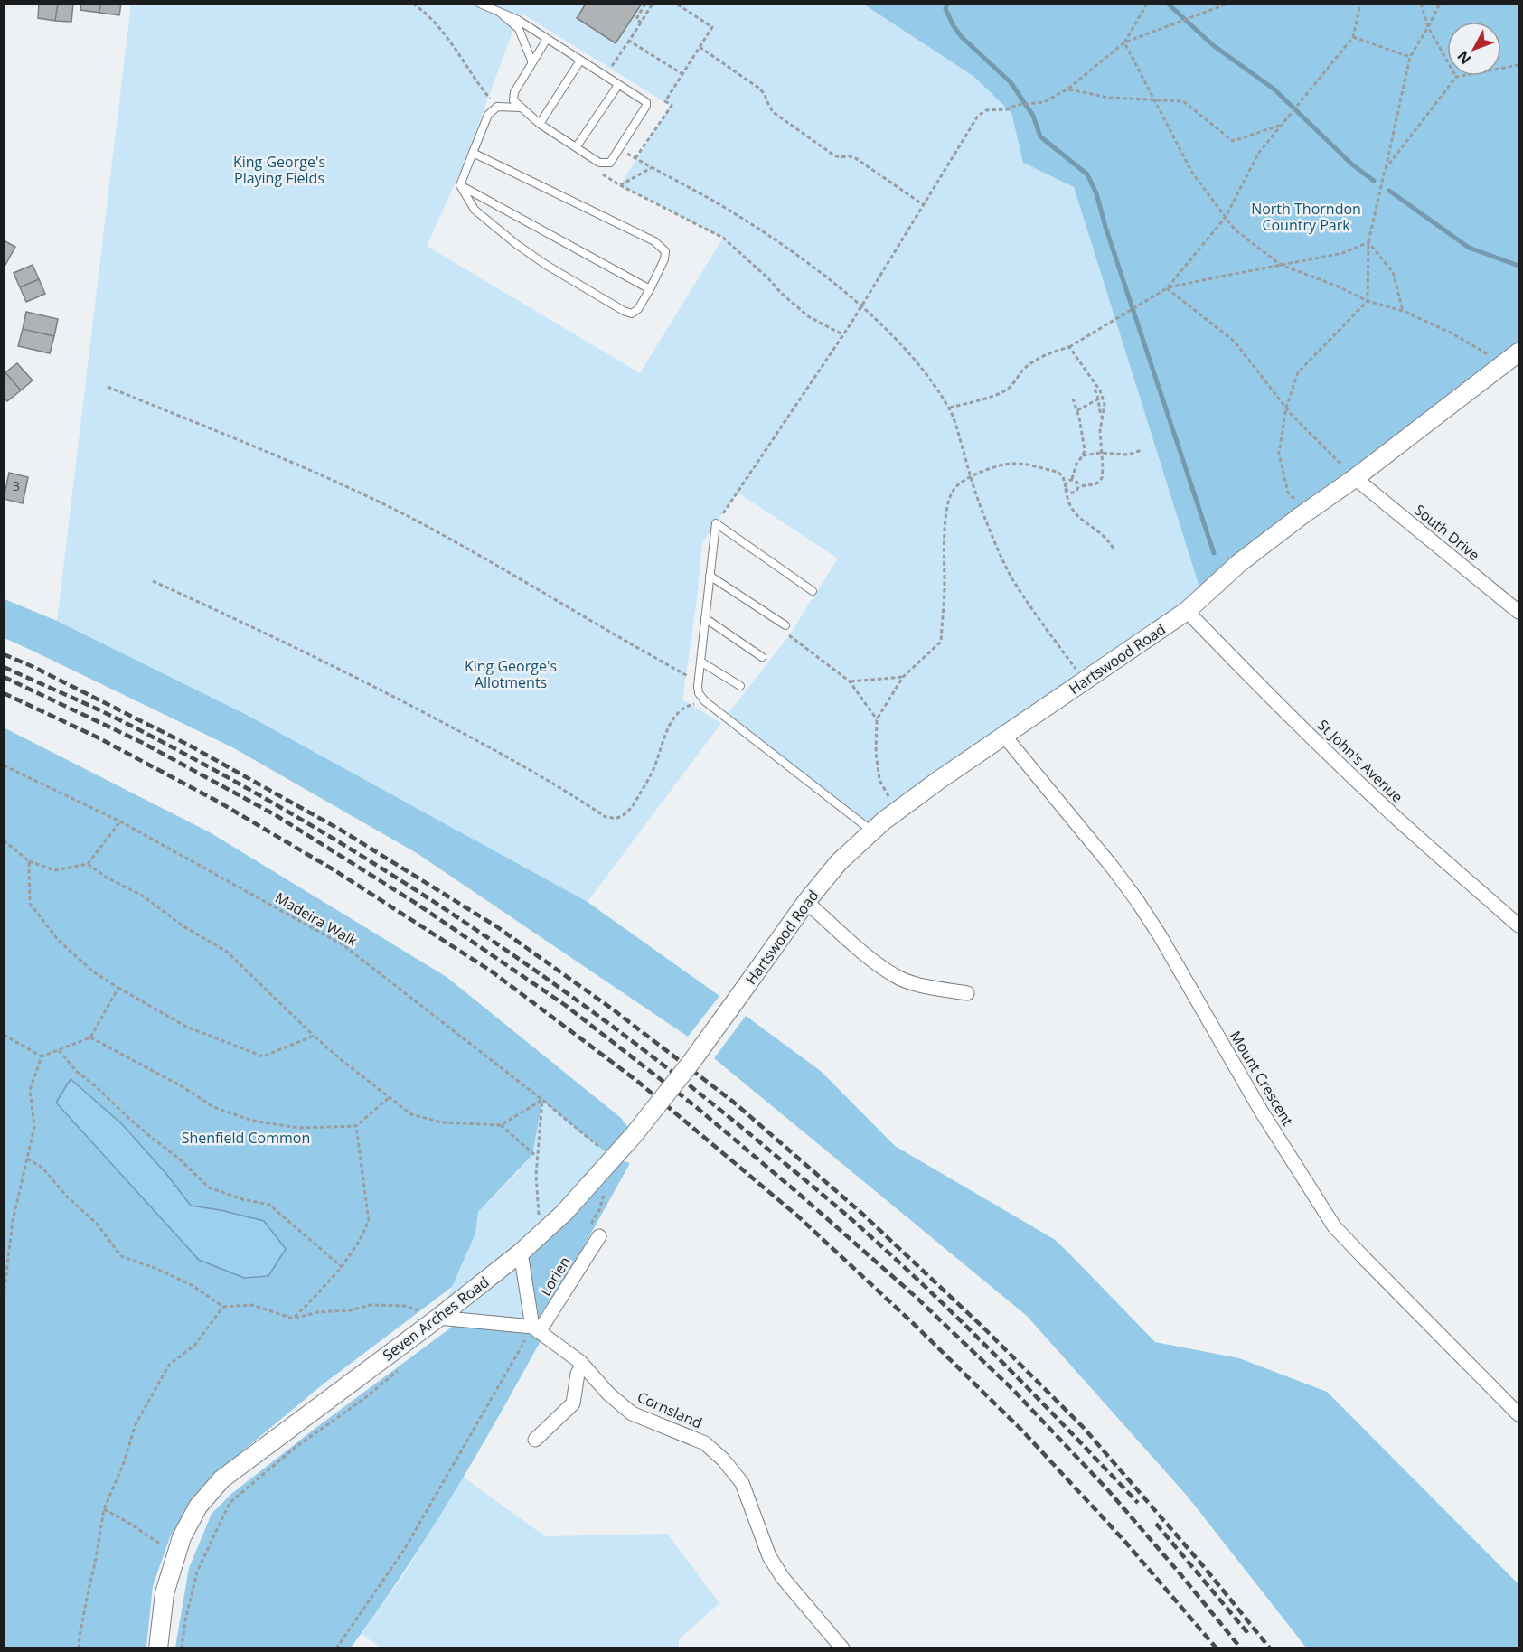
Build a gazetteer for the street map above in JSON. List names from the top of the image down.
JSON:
{
  "streets": {
    "street": [
      "South Drive",
      "Hartswood Road",
      "St John's Avenue",
      "Mount Crescent",
      "Lorien",
      "Seven Arches Road",
      "Cornsland"
    ],
    "path": ["Madeira Walk"]
  },
  "crossings": [
    ["South Drive", "Hartswood Road"],
    ["Hartswood Road", "St John's Avenue"],
    ["Hartswood Road", "Mount Crescent"],
    ["Hartswood Road", "Seven Arches Road"],
    ["Madeira Walk", "Seven Arches Road"],
    ["Lorien", "Cornsland"]
  ],
  "parks": [
    "King George's Playing Fields",
    "North Thorndon Country Park",
    "King George's Allotments",
    "Shenfield Common"
  ],
  "house_numbers": ["3"],
  "north": "bottom left"
}
